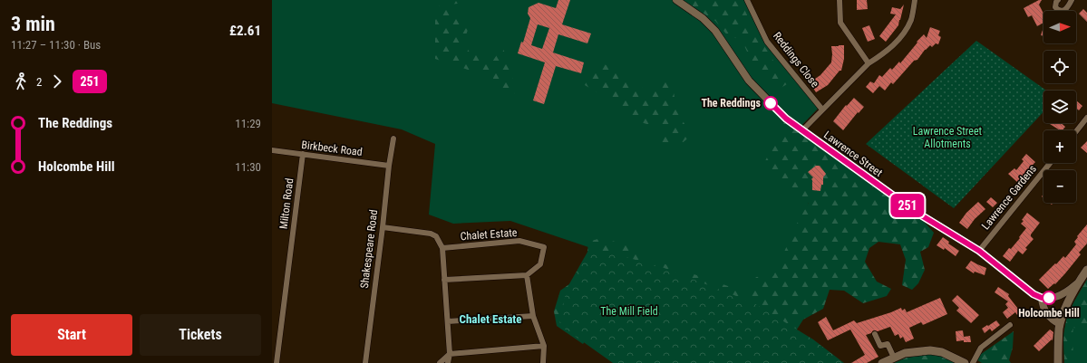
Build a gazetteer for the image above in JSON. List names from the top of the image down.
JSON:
{
  "streets": {
    "street": [
      "Reddings Close",
      "Birkbeck Road",
      "Lawrence Street",
      "Lawrence Gardens",
      "Milton Road",
      "Chalet Estate",
      "Shakespeare Road"
    ]
  },
  "crossings": [
    ["Birkbeck Road", "Milton Road"],
    ["Birkbeck Road", "Shakespeare Road"],
    ["Lawrence Street", "Lawrence Gardens"]
  ],
  "districts": ["Chalet Estate"],
  "parks": ["Lawrence Street Allotments", "The Mill Field"],
  "places": ["The Reddings", "Holcombe Hill"],
  "lines": ["bus line 251"],
  "north": "right",
  "page": {
    "heading": ["3 min", "11:27 – 11:30 · Bus", "£2.61"],
    "on_map": "251",
    "map_buttons": ["+", "−"],
    "legs": ["2", "251"],
    "list": [
      {
        "name": "The Reddings",
        "value": "11:29"
      },
      {
        "name": "Holcombe Hill",
        "value": "11:30"
      }
    ],
    "buttons": ["Start", "Tickets"]
  }
}
